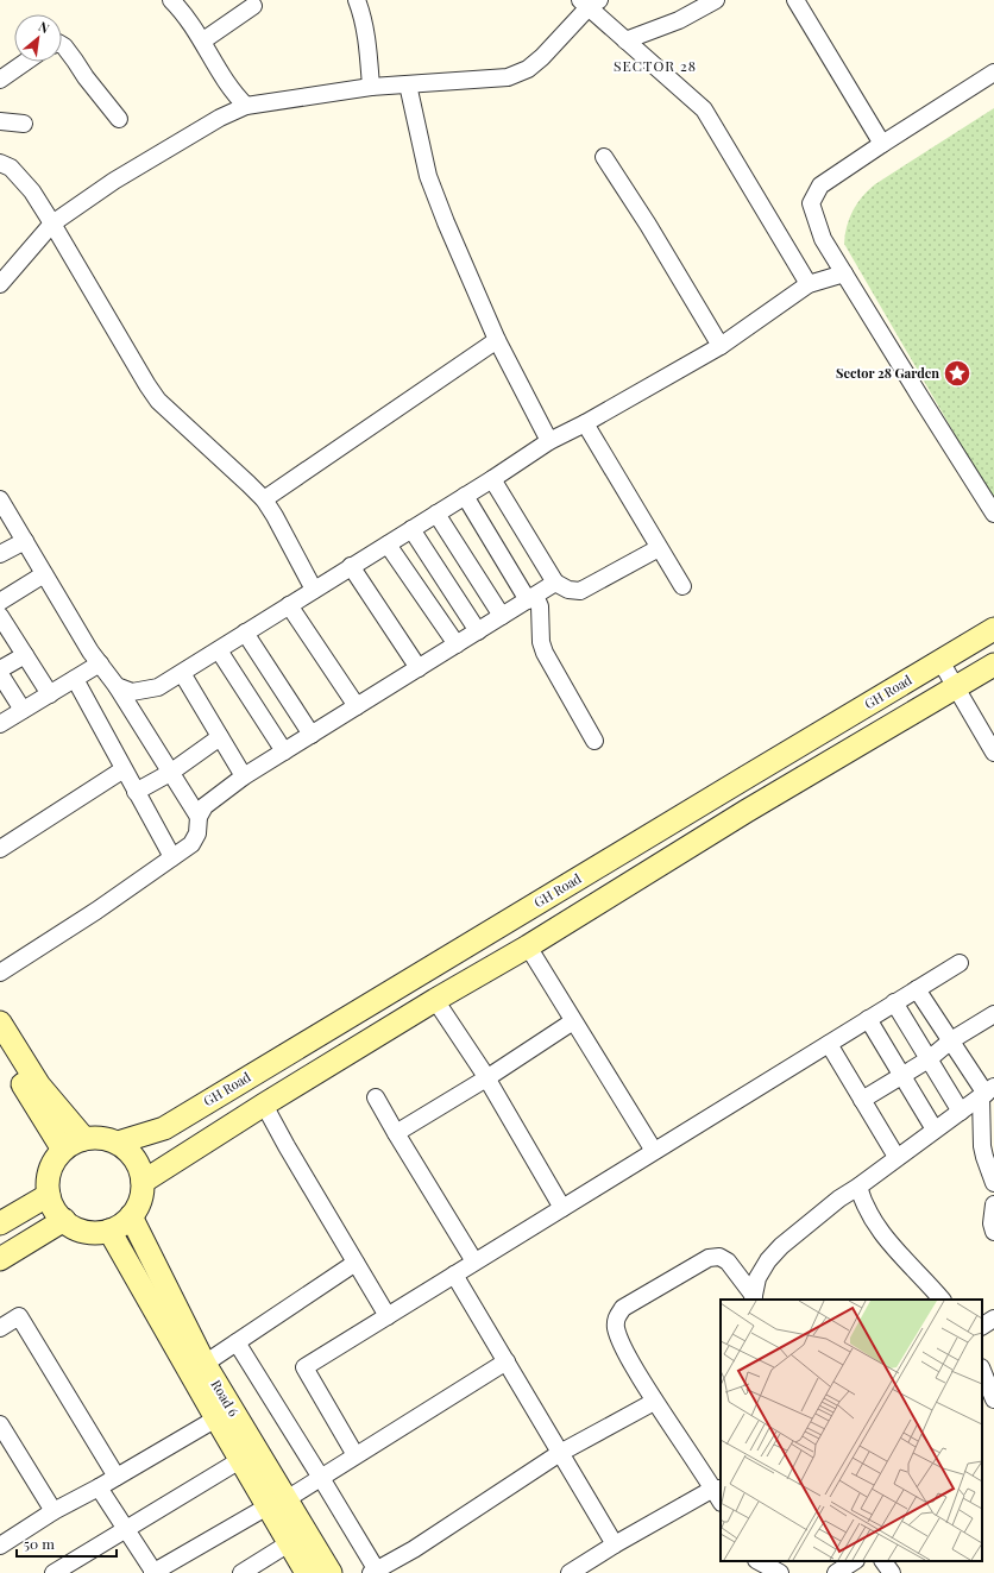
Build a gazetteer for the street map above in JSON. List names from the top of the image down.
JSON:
{
  "streets": {
    "main road": ["GH Road", "Road 6"]
  },
  "crossings": [
    ["GH Road", "Road 6"]
  ],
  "districts": ["SECTOR 28"],
  "places": {
    "place": ["Sector 28 Garden"]
  },
  "scale_bar": "50 m",
  "north": "top right"
}
